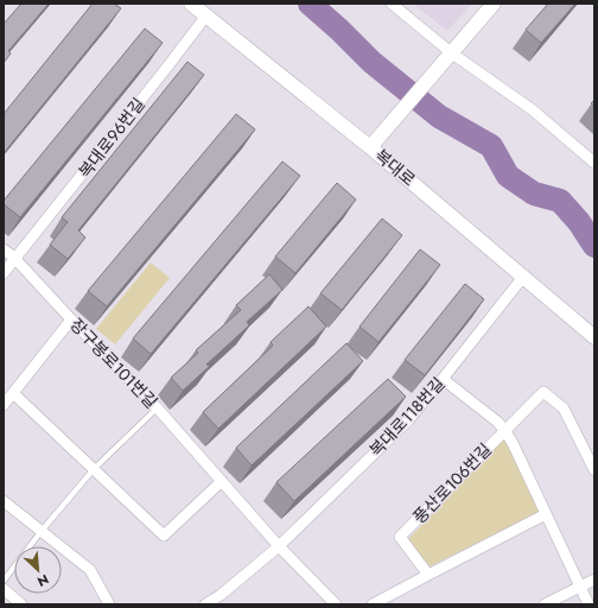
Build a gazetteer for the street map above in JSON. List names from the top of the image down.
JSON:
{
  "streets": {
    "street": [
      "복대로96번길",
      "복대로",
      "장구봉로101번길",
      "복대로118번길",
      "풍산로106번길"
    ]
  },
  "crossings": [
    ["복대로96번길", "복대로"],
    ["복대로96번길", "장구봉로101번길"],
    ["복대로", "복대로118번길"],
    ["장구봉로101번길", "복대로118번길"],
    ["복대로118번길", "풍산로106번길"]
  ],
  "north": "bottom right"
}
